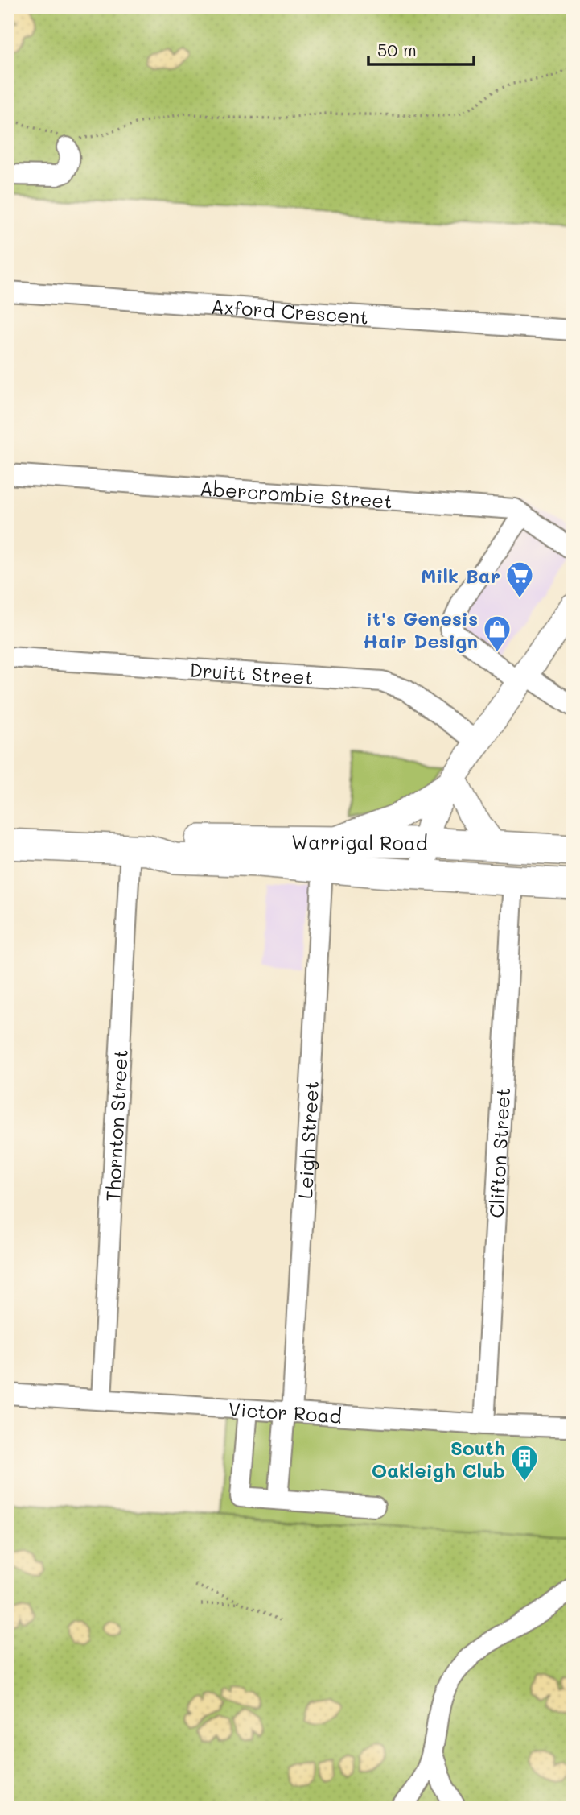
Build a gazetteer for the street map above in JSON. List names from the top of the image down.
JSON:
{
  "streets": {
    "highway": ["Warrigal Road"],
    "street": [
      "Axford Crescent",
      "Abercrombie Street",
      "Druitt Street",
      "Thornton Street",
      "Leigh Street",
      "Clifton Street",
      "Victor Road"
    ]
  },
  "crossings": [
    ["Warrigal Road", "Thornton Street"],
    ["Warrigal Road", "Leigh Street"],
    ["Warrigal Road", "Clifton Street"],
    ["Thornton Street", "Victor Road"],
    ["Leigh Street", "Victor Road"],
    ["Clifton Street", "Victor Road"]
  ],
  "places": {
    "supermarket": ["Milk Bar"],
    "shop": ["it's Genesis Hair Design"],
    "building": ["South Oakleigh Club"]
  },
  "scale_bar": "50 m"
}
